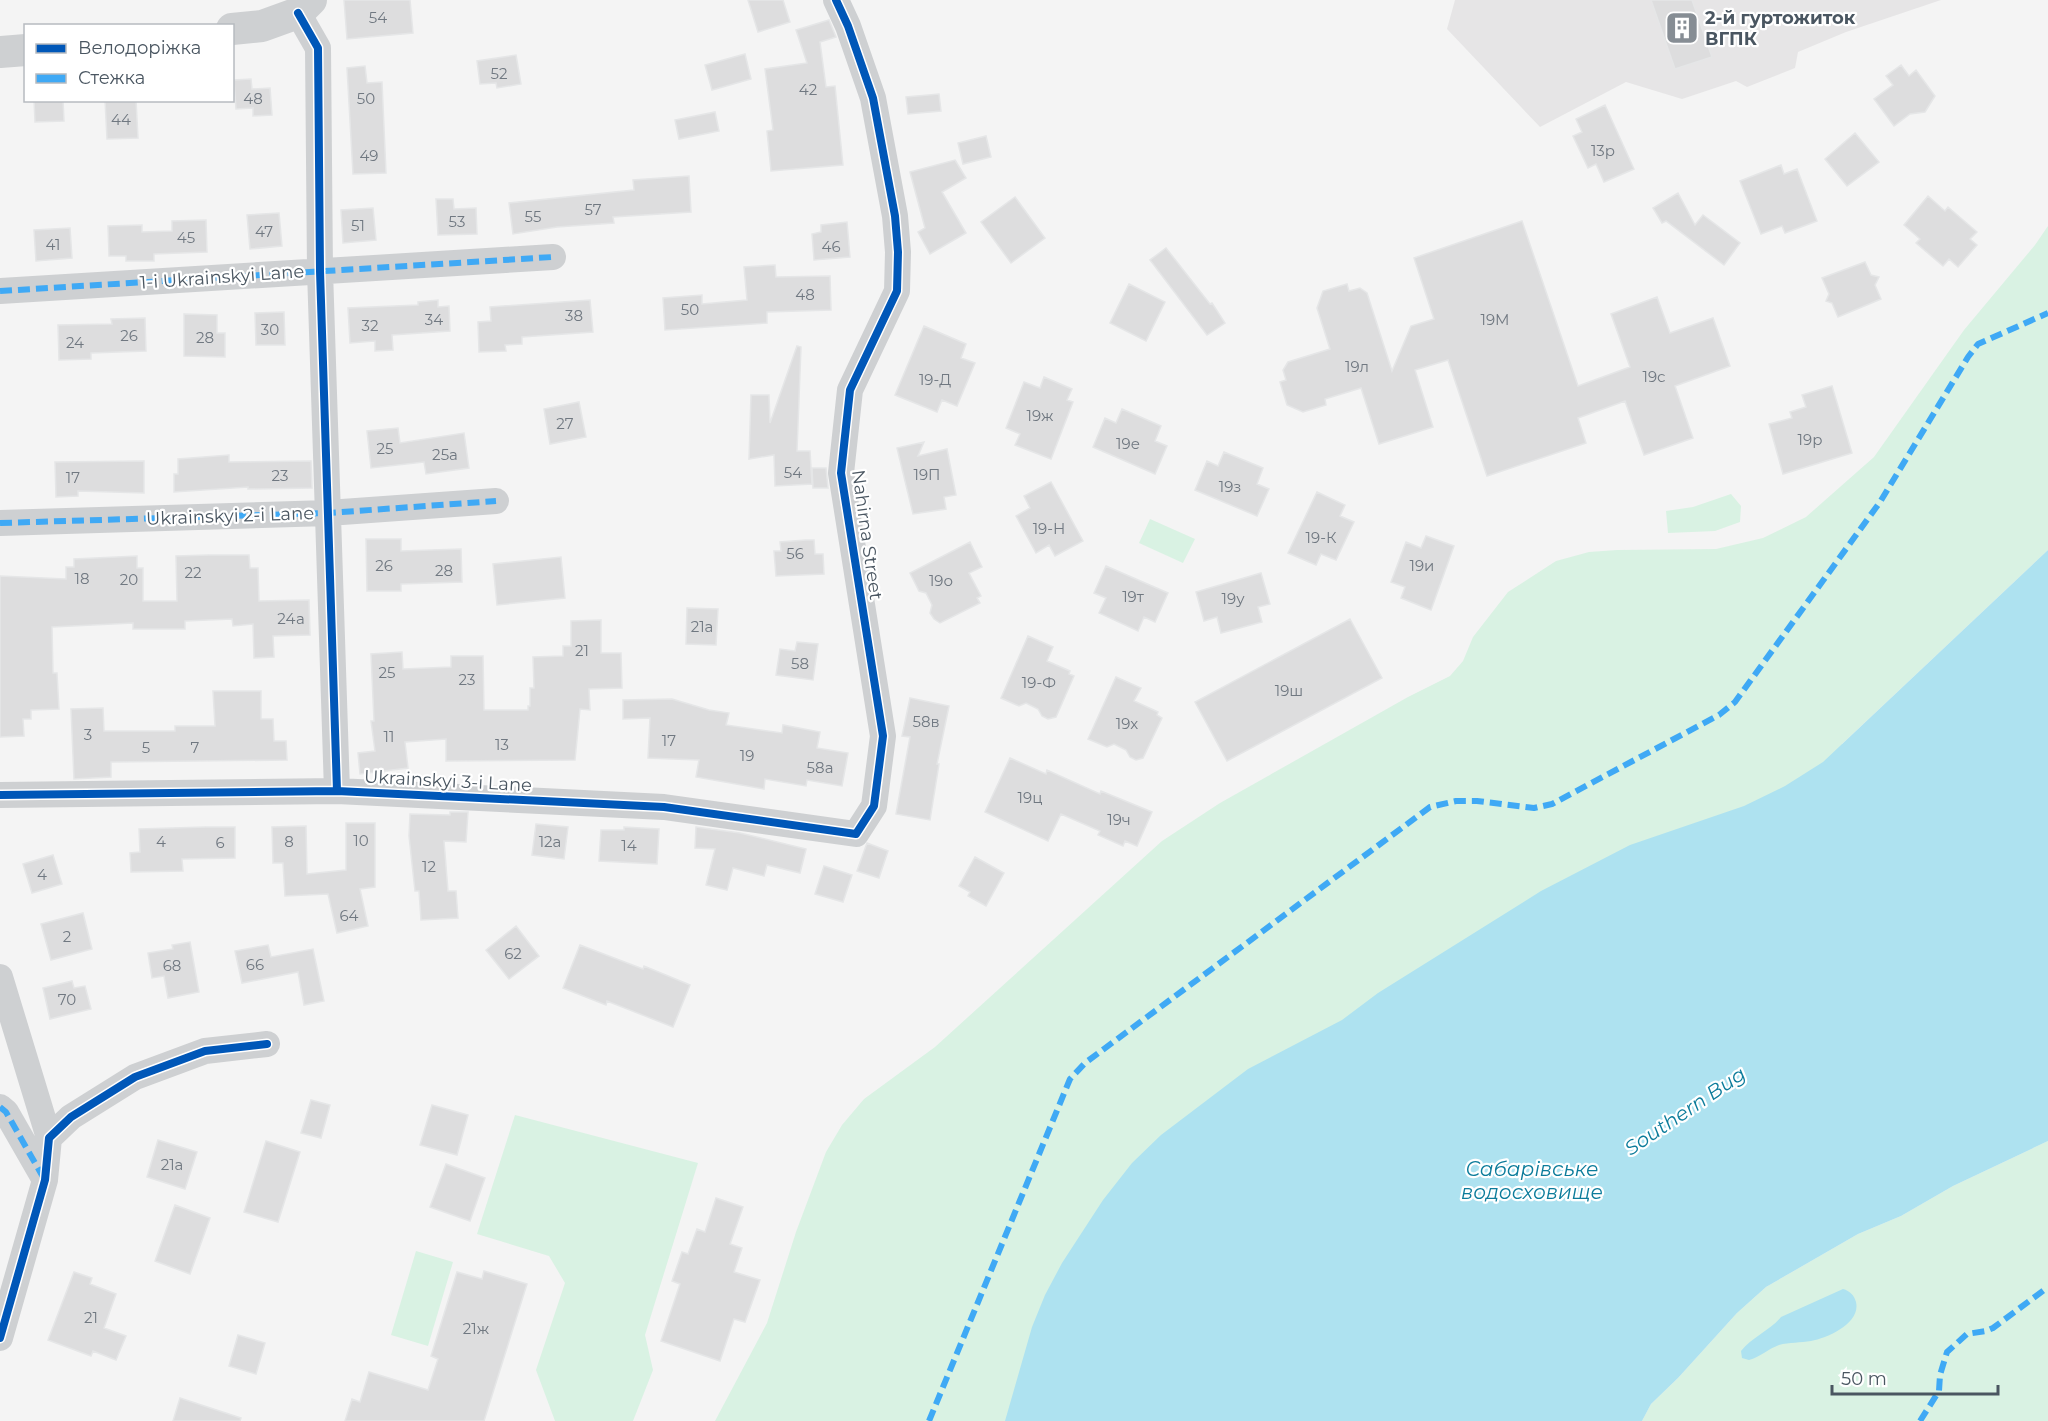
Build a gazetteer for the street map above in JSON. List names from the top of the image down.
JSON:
{
  "streets": {
    "street": [
      "1-i Ukrainskyi Lane",
      "Ukrainskyi 2-i Lane",
      "Nahirna Street",
      "Ukrainskyi 3-i Lane"
    ]
  },
  "crossings": [
    ["Nahirna Street", "Ukrainskyi 3-i Lane"]
  ],
  "water": ["Southern Bug", "Сабарівське водосховище"],
  "places": {
    "building": ["2-й гуртожиток ВГПК"]
  },
  "house_numbers": [
    "54",
    "52",
    "42",
    "48",
    "50",
    "44",
    "13р",
    "49",
    "57",
    "55",
    "53",
    "51",
    "47",
    "45",
    "41",
    "46",
    "48",
    "50",
    "38",
    "34",
    "19М",
    "32",
    "30",
    "26",
    "28",
    "24",
    "19л",
    "19с",
    "19-Д",
    "19ж",
    "27",
    "19р",
    "19е",
    "25",
    "25а",
    "54",
    "19П",
    "23",
    "17",
    "19з",
    "19-Н",
    "19-К",
    "56",
    "26",
    "19и",
    "28",
    "22",
    "18",
    "20",
    "19о",
    "19т",
    "19у",
    "24а",
    "21а",
    "21",
    "58",
    "25",
    "23",
    "19-Ф",
    "19ш",
    "58в",
    "19х",
    "3",
    "11",
    "17",
    "13",
    "5",
    "7",
    "19",
    "58а",
    "19ц",
    "19ч",
    "10",
    "4",
    "8",
    "12а",
    "6",
    "14",
    "12",
    "4",
    "64",
    "2",
    "62",
    "66",
    "68",
    "70",
    "21а",
    "21",
    "21ж"
  ],
  "legend": ["Велодоріжка", "Стежка"],
  "scale_bar": "50 m"
}
